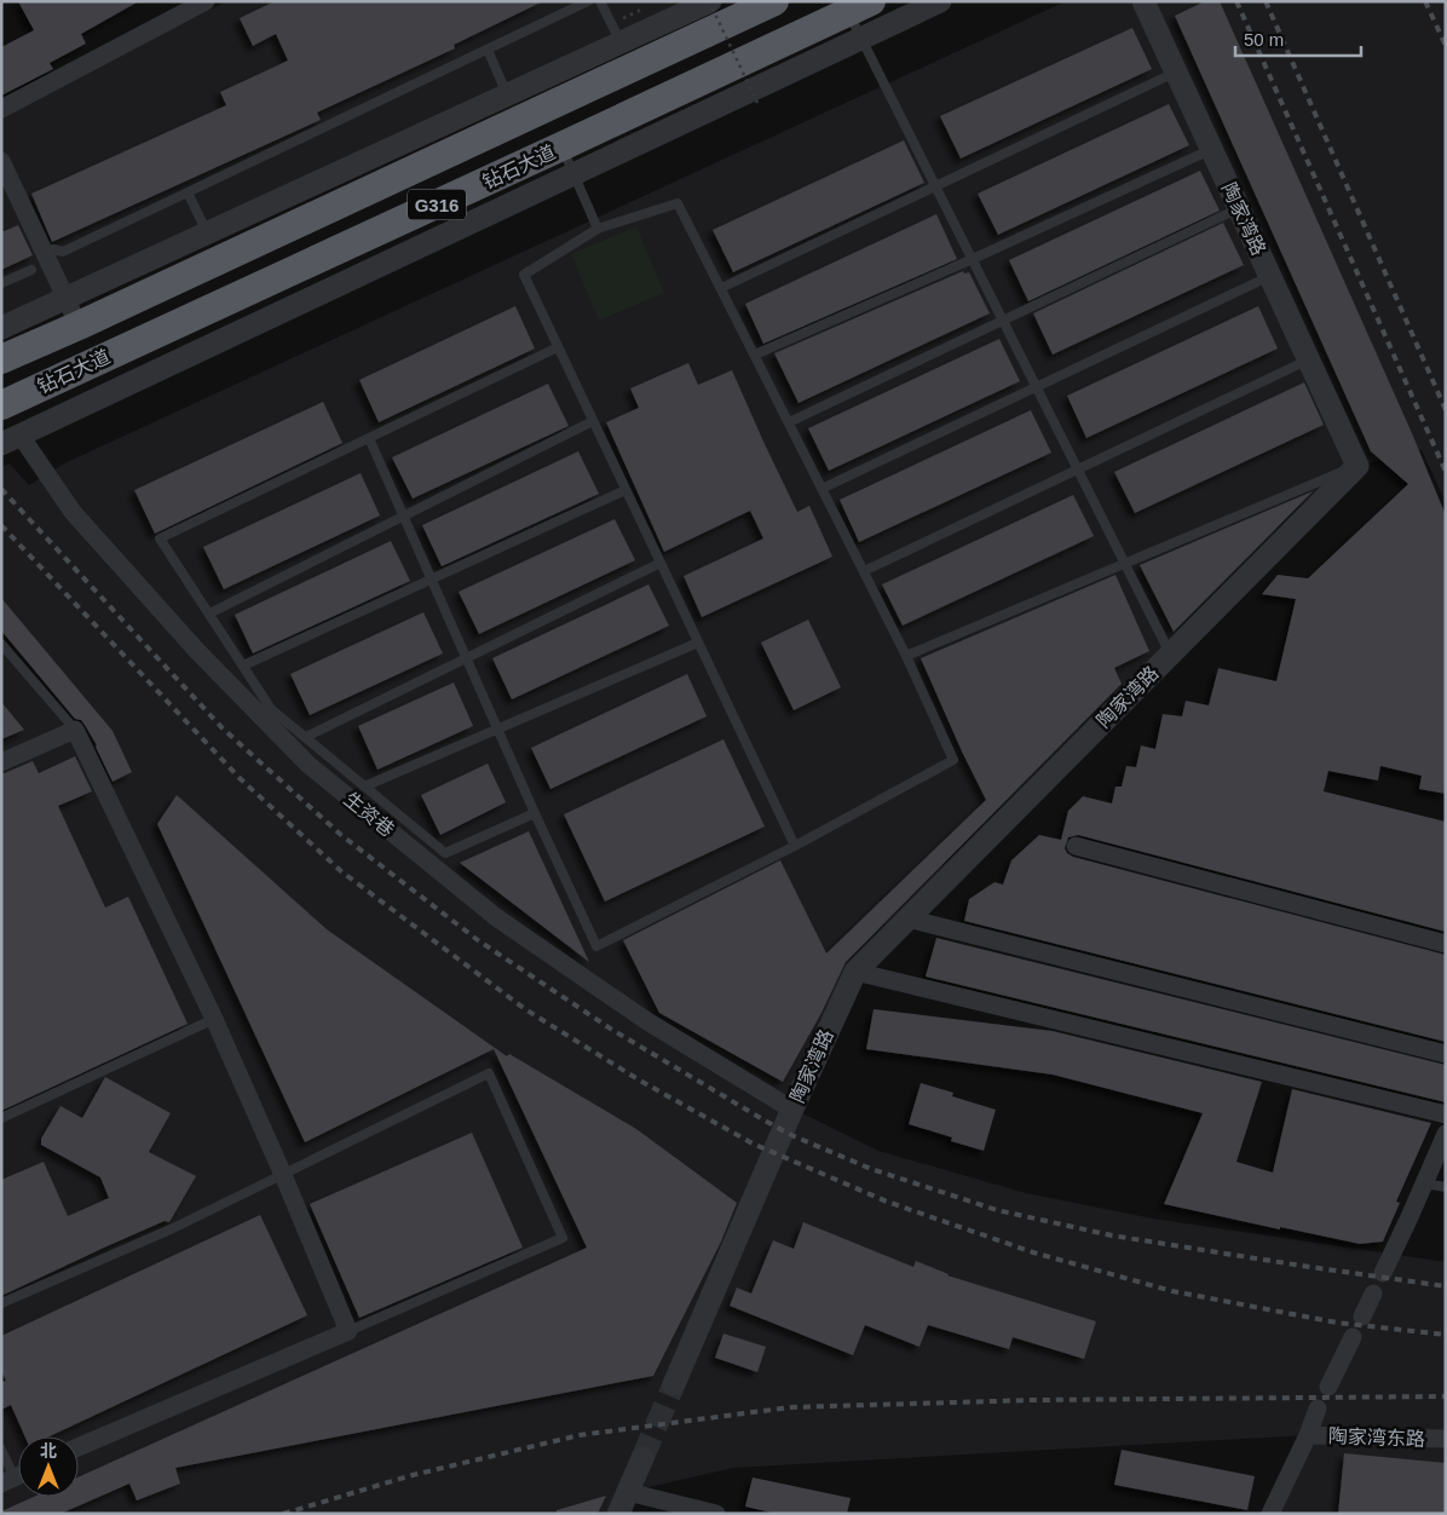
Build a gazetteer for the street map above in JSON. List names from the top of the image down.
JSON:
{
  "streets": {
    "highway": ["钻石大道", "G316"],
    "street": ["陶家湾路", "生资巷", "陶家湾东路"]
  },
  "crossings": [
    ["陶家湾路", "生资巷"]
  ],
  "scale_bar": "50 m",
  "north": "top"
}
